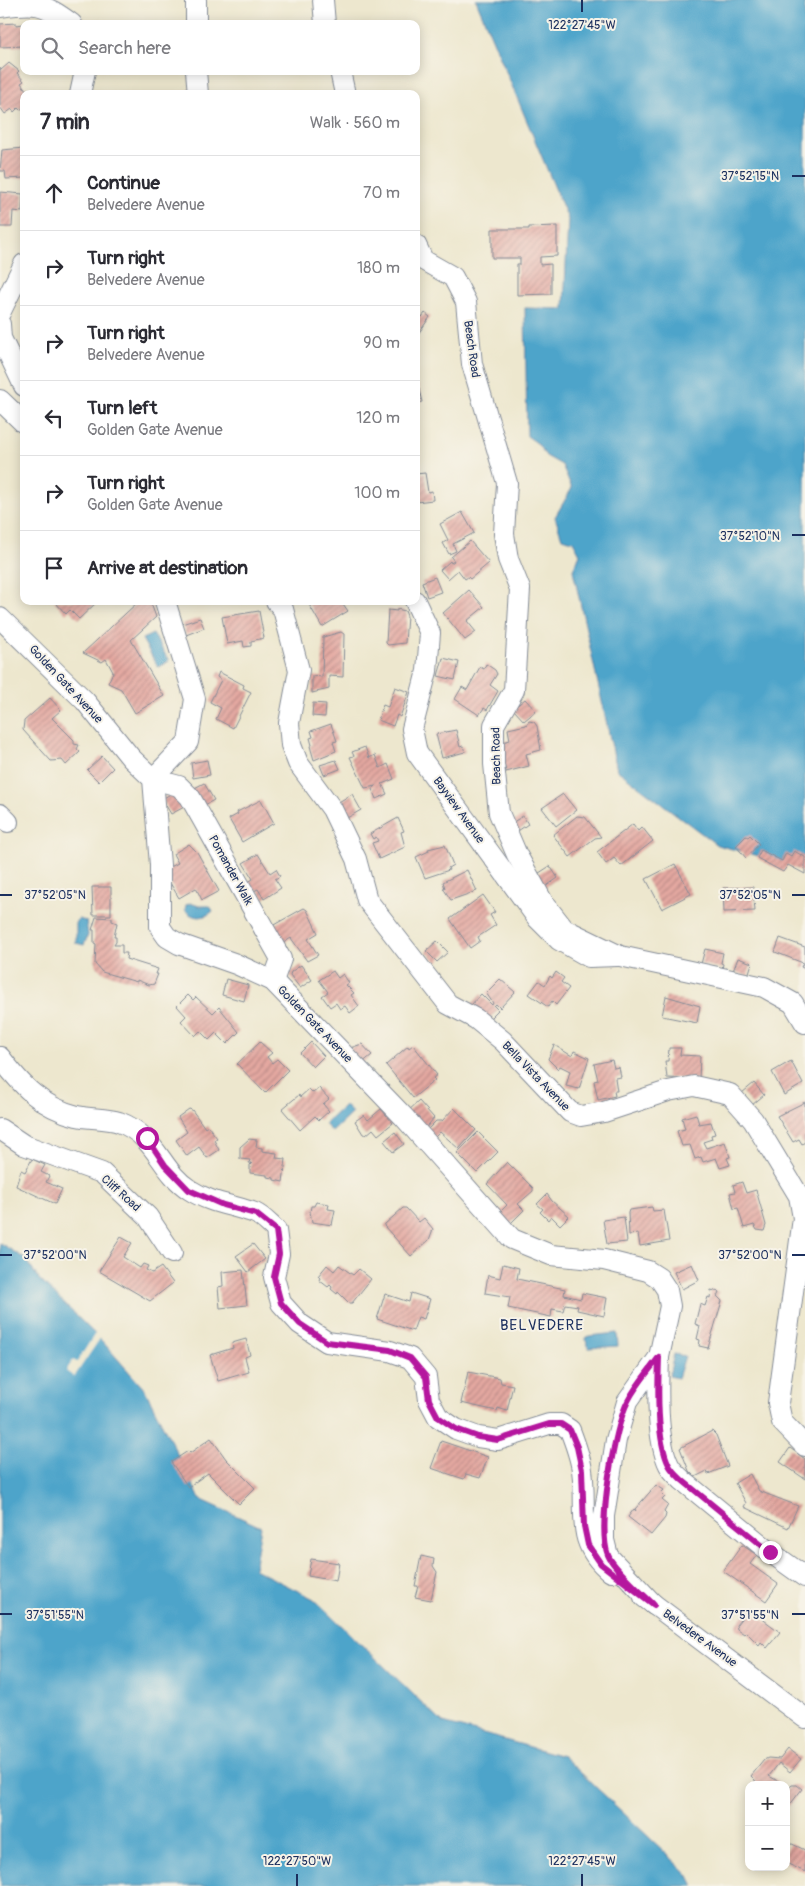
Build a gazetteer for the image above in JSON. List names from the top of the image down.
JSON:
{
  "streets": {
    "street": [
      "Beach Road",
      "Golden Gate Avenue",
      "Bayview Avenue",
      "Pomander Walk",
      "Bella Vista Avenue",
      "Cliff Road",
      "Belvedere Avenue"
    ]
  },
  "crossings": [
    ["Beach Road", "Bayview Avenue"],
    ["Golden Gate Avenue", "Pomander Walk"],
    ["Golden Gate Avenue", "Belvedere Avenue"]
  ],
  "districts": ["BELVEDERE"],
  "page": {
    "search": "Search here",
    "heading": ["7 min", "Walk · 560 m"],
    "list": [
      ["Continue", "Belvedere Avenue", "70 m"],
      ["Turn right", "Belvedere Avenue", "180 m"],
      ["Turn right", "Belvedere Avenue", "90 m"],
      ["Turn left", "Golden Gate Avenue", "120 m"],
      ["Turn right", "Golden Gate Avenue", "100 m"],
      "Arrive at destination"
    ],
    "map_buttons": ["+", "−"]
  },
  "coordinates": [
    "122°27'45\"W",
    "37°52'15\"N",
    "37°52'10\"N",
    "37°52'05\"N",
    "37°52'00\"N",
    "37°51'55\"N",
    "122°27'50\"W"
  ]
}
